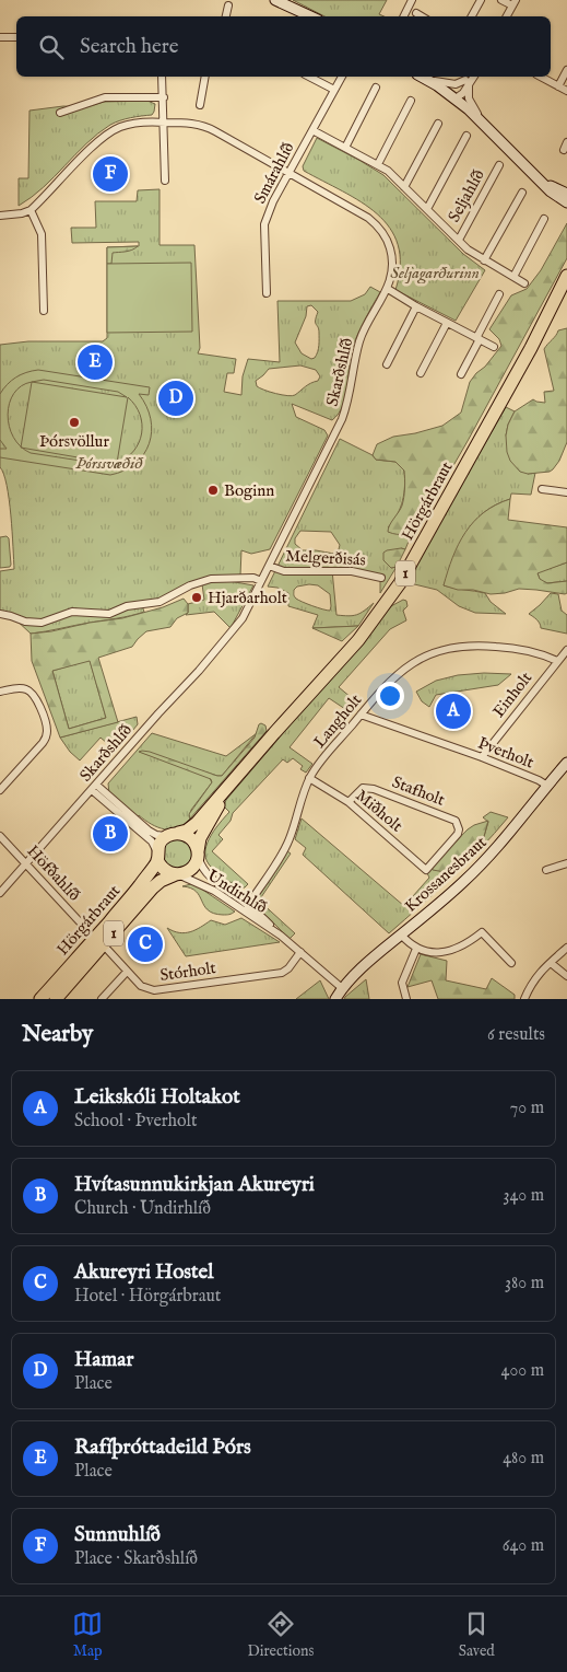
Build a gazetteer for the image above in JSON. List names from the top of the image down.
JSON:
{
  "streets": {
    "highway": ["Hörgárbraut", "1"],
    "street": [
      "Smárahlíð",
      "Seljahlíð",
      "Skarðshlíð",
      "Melgerðisás",
      "Einholt",
      "Langholt",
      "Þverholt",
      "Stafholt",
      "Miðholt",
      "Höfðahlíð",
      "Krossanesbraut",
      "Undirhlíð",
      "Stórholt"
    ]
  },
  "crossings": [
    ["Smárahlíð", "Seljahlíð"],
    ["Smárahlíð", "Skarðshlíð"],
    ["Skarðshlíð", "Melgerðisás"],
    ["Skarðshlíð", "Höfðahlíð"],
    ["Hörgárbraut", "Undirhlíð"],
    ["Hörgárbraut", "Stórholt"],
    ["Einholt", "Langholt"],
    ["Einholt", "Þverholt"],
    ["Langholt", "Þverholt"],
    ["Langholt", "Miðholt"],
    ["Langholt", "Undirhlíð"],
    ["Þverholt", "Krossanesbraut"],
    ["Stafholt", "Miðholt"],
    ["Krossanesbraut", "Undirhlíð"],
    ["Undirhlíð", "Stórholt"]
  ],
  "parks": ["Seljagarðurinn", "Þórssvæðið"],
  "places": ["Þórsvöllur", "Boginn", "Hjarðarholt"],
  "page": {
    "search": "Search here",
    "pins": [
      "F",
      "E",
      "D",
      "A",
      "B",
      "C"
    ],
    "heading": ["Nearby", "6 results"],
    "list": [
      {
        "mark": "A",
        "name": "Leikskóli Holtakot",
        "note": "School · Þverholt",
        "value": "70 m"
      },
      {
        "mark": "B",
        "name": "Hvítasunnukirkjan Akureyri",
        "note": "Church · Undirhlíð",
        "value": "340 m"
      },
      {
        "mark": "C",
        "name": "Akureyri Hostel",
        "note": "Hotel · Hörgárbraut",
        "value": "380 m"
      },
      {
        "mark": "D",
        "name": "Hamar",
        "note": "Place",
        "value": "400 m"
      },
      {
        "mark": "E",
        "name": "Rafíþróttadeild Þórs",
        "note": "Place",
        "value": "480 m"
      },
      {
        "mark": "F",
        "name": "Sunnuhlíð",
        "note": "Place · Skarðshlíð",
        "value": "640 m"
      }
    ],
    "nav": ["Map", "Directions", "Saved"]
  }
}
